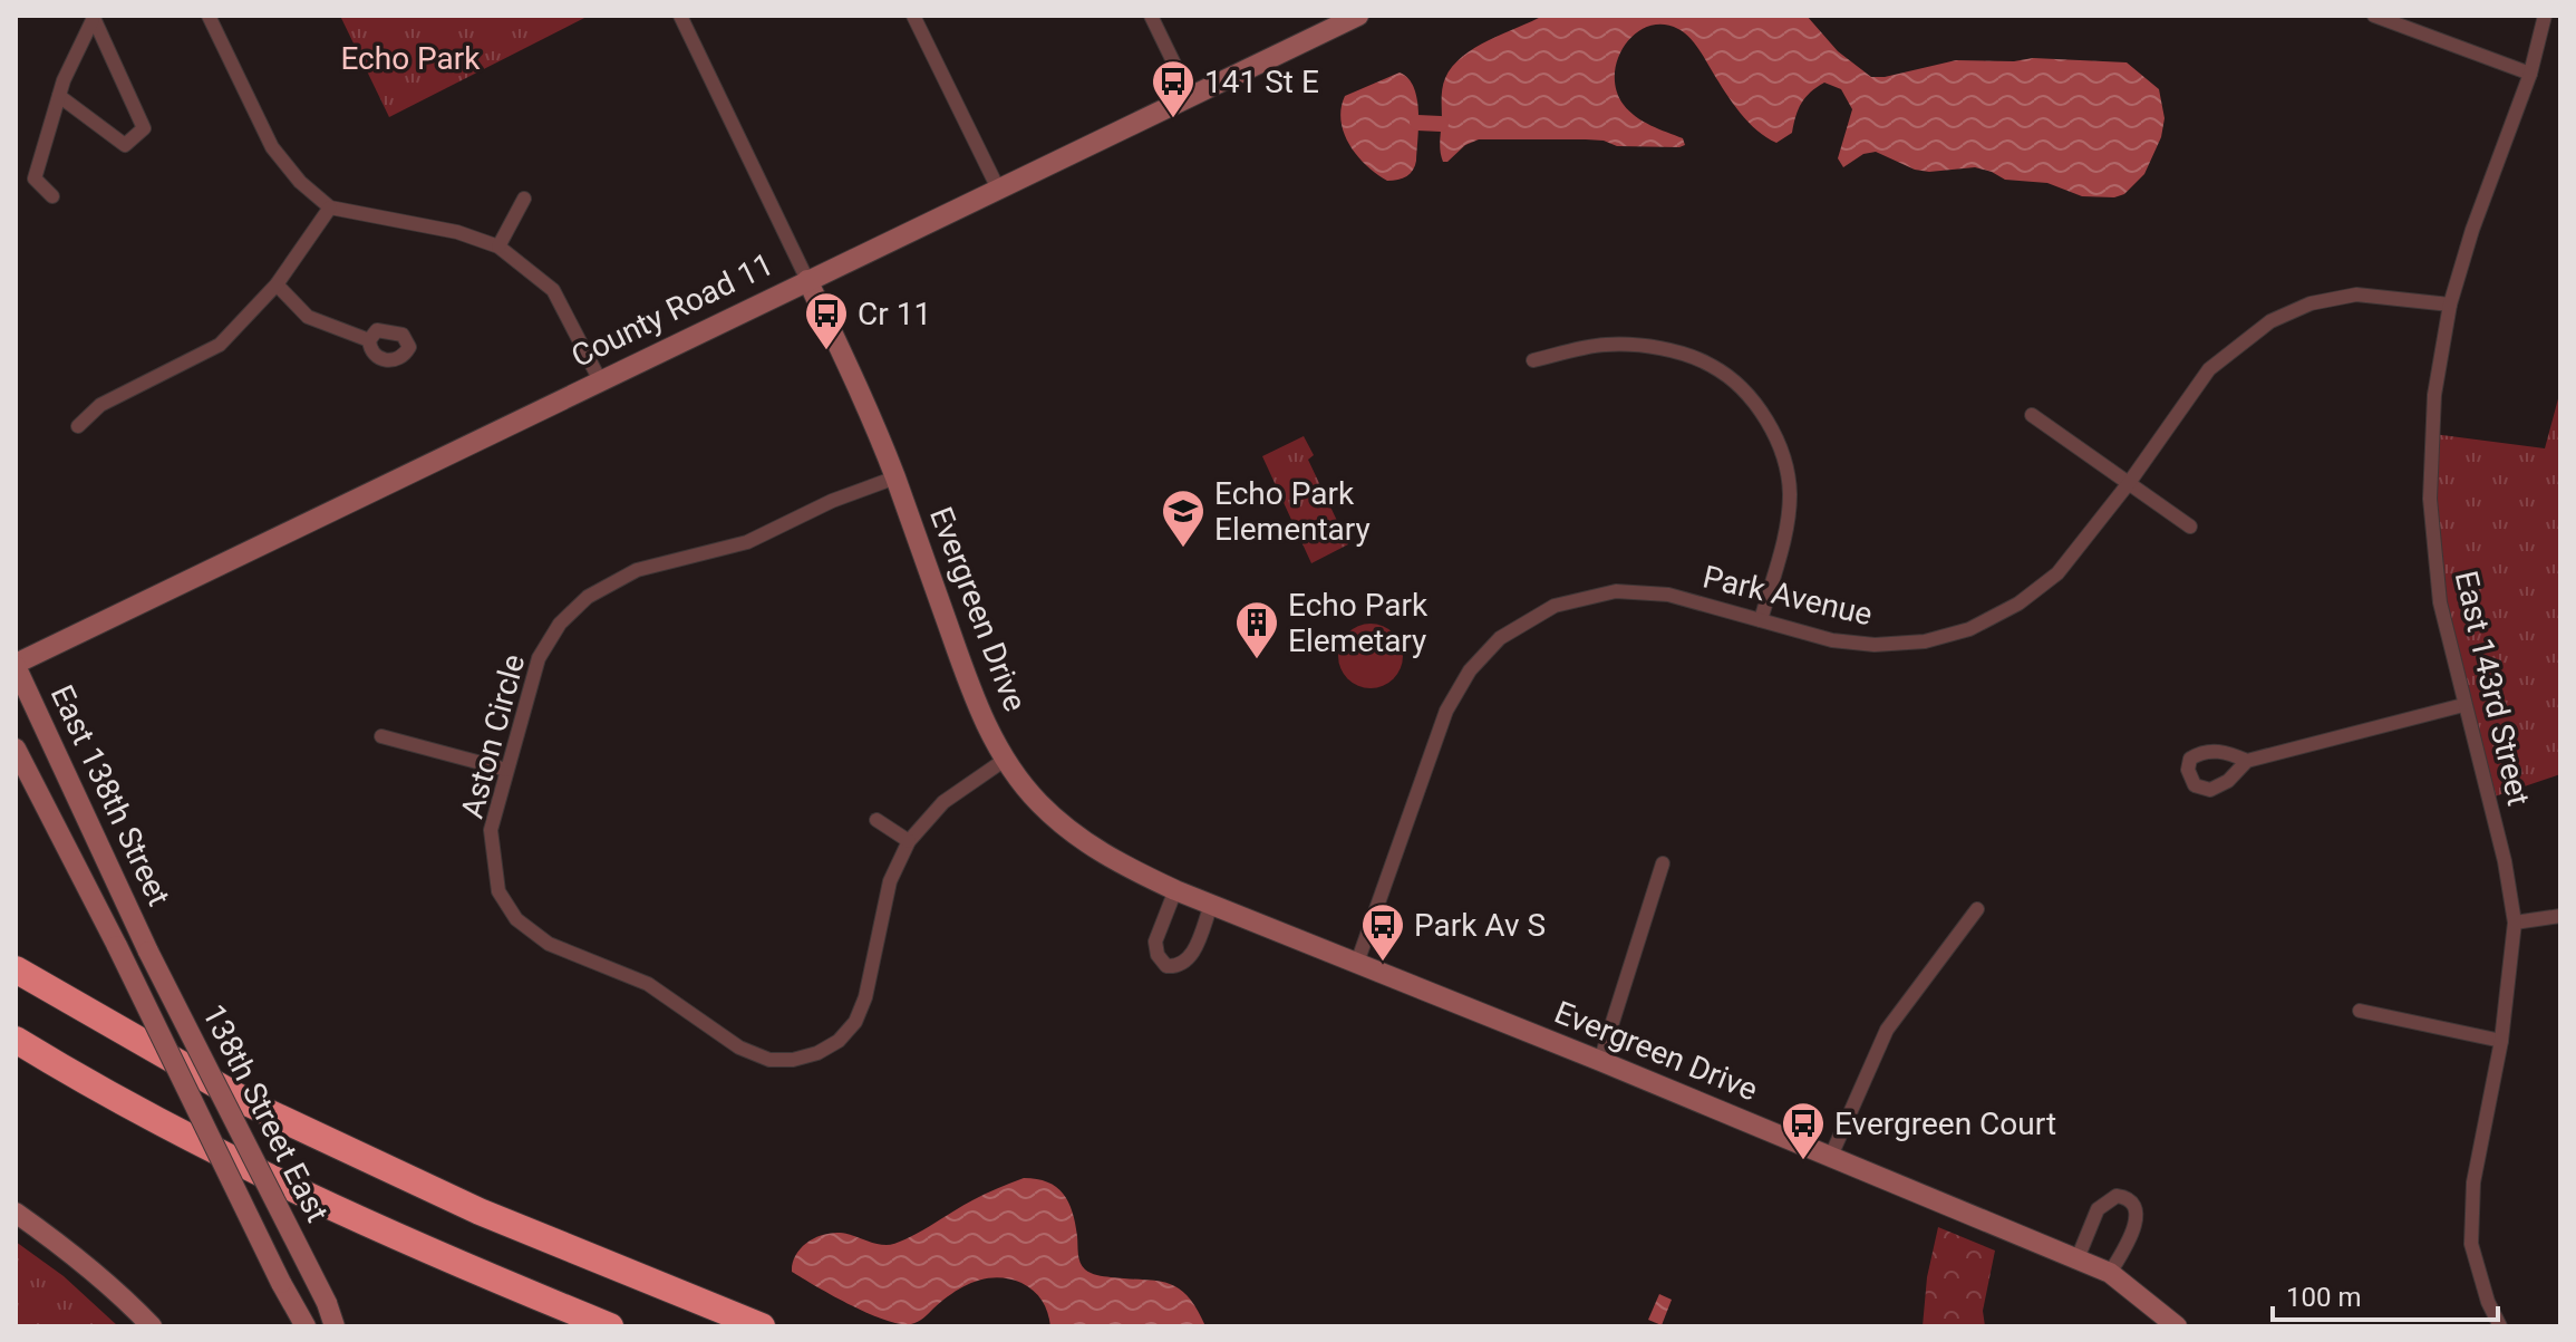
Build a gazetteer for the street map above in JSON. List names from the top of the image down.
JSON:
{
  "streets": {
    "street": [
      "County Road 11",
      "Park Avenue",
      "Evergreen Drive",
      "East 143rd Street",
      "Aston Circle",
      "East 138th Street",
      "138th Street East"
    ]
  },
  "crossings": [
    ["County Road 11", "Evergreen Drive"],
    ["County Road 11", "East 138th Street"],
    ["Park Avenue", "Evergreen Drive"],
    ["Park Avenue", "East 143rd Street"],
    ["Evergreen Drive", "Aston Circle"],
    ["East 138th Street", "138th Street East"]
  ],
  "parks": ["Echo Park"],
  "places": {
    "bus stop": [
      "141 St E",
      "Cr 11",
      "Park Av S",
      "Evergreen Court"
    ],
    "school or university": ["Echo Park Elementary"],
    "building": ["Echo Park Elemetary"]
  },
  "scale_bar": "100 m"
}
